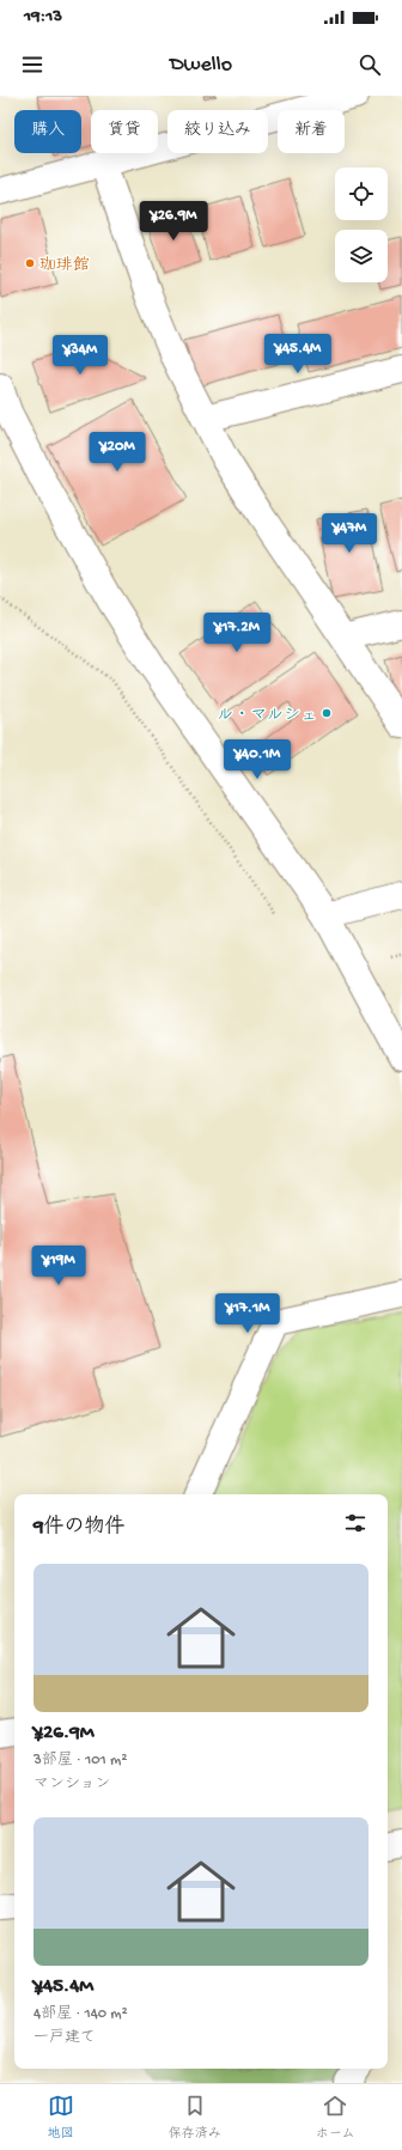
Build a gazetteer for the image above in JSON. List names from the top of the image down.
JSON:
{
  "places": ["珈琲館", "ル・マルシェ"],
  "page": {
    "status": "19:13",
    "header": "Dwello",
    "chip": [
      "購入",
      "賃貸",
      "絞り込み",
      "新着"
    ],
    "price": [
      "¥26.9M",
      "¥45.4M",
      "¥34M",
      "¥20M",
      "¥47M",
      "¥17.2M",
      "¥40.1M",
      "¥19M",
      "¥17.1M"
    ],
    "heading": "9件の物件",
    "list": [
      {
        "name": "¥26.9M",
        "note": "3部屋 · 101 m² · マンション"
      },
      {
        "name": "¥45.4M",
        "note": "4部屋 · 140 m² · 一戸建て"
      }
    ],
    "tabs": ["地図", "保存済み", "ホーム"]
  }
}
